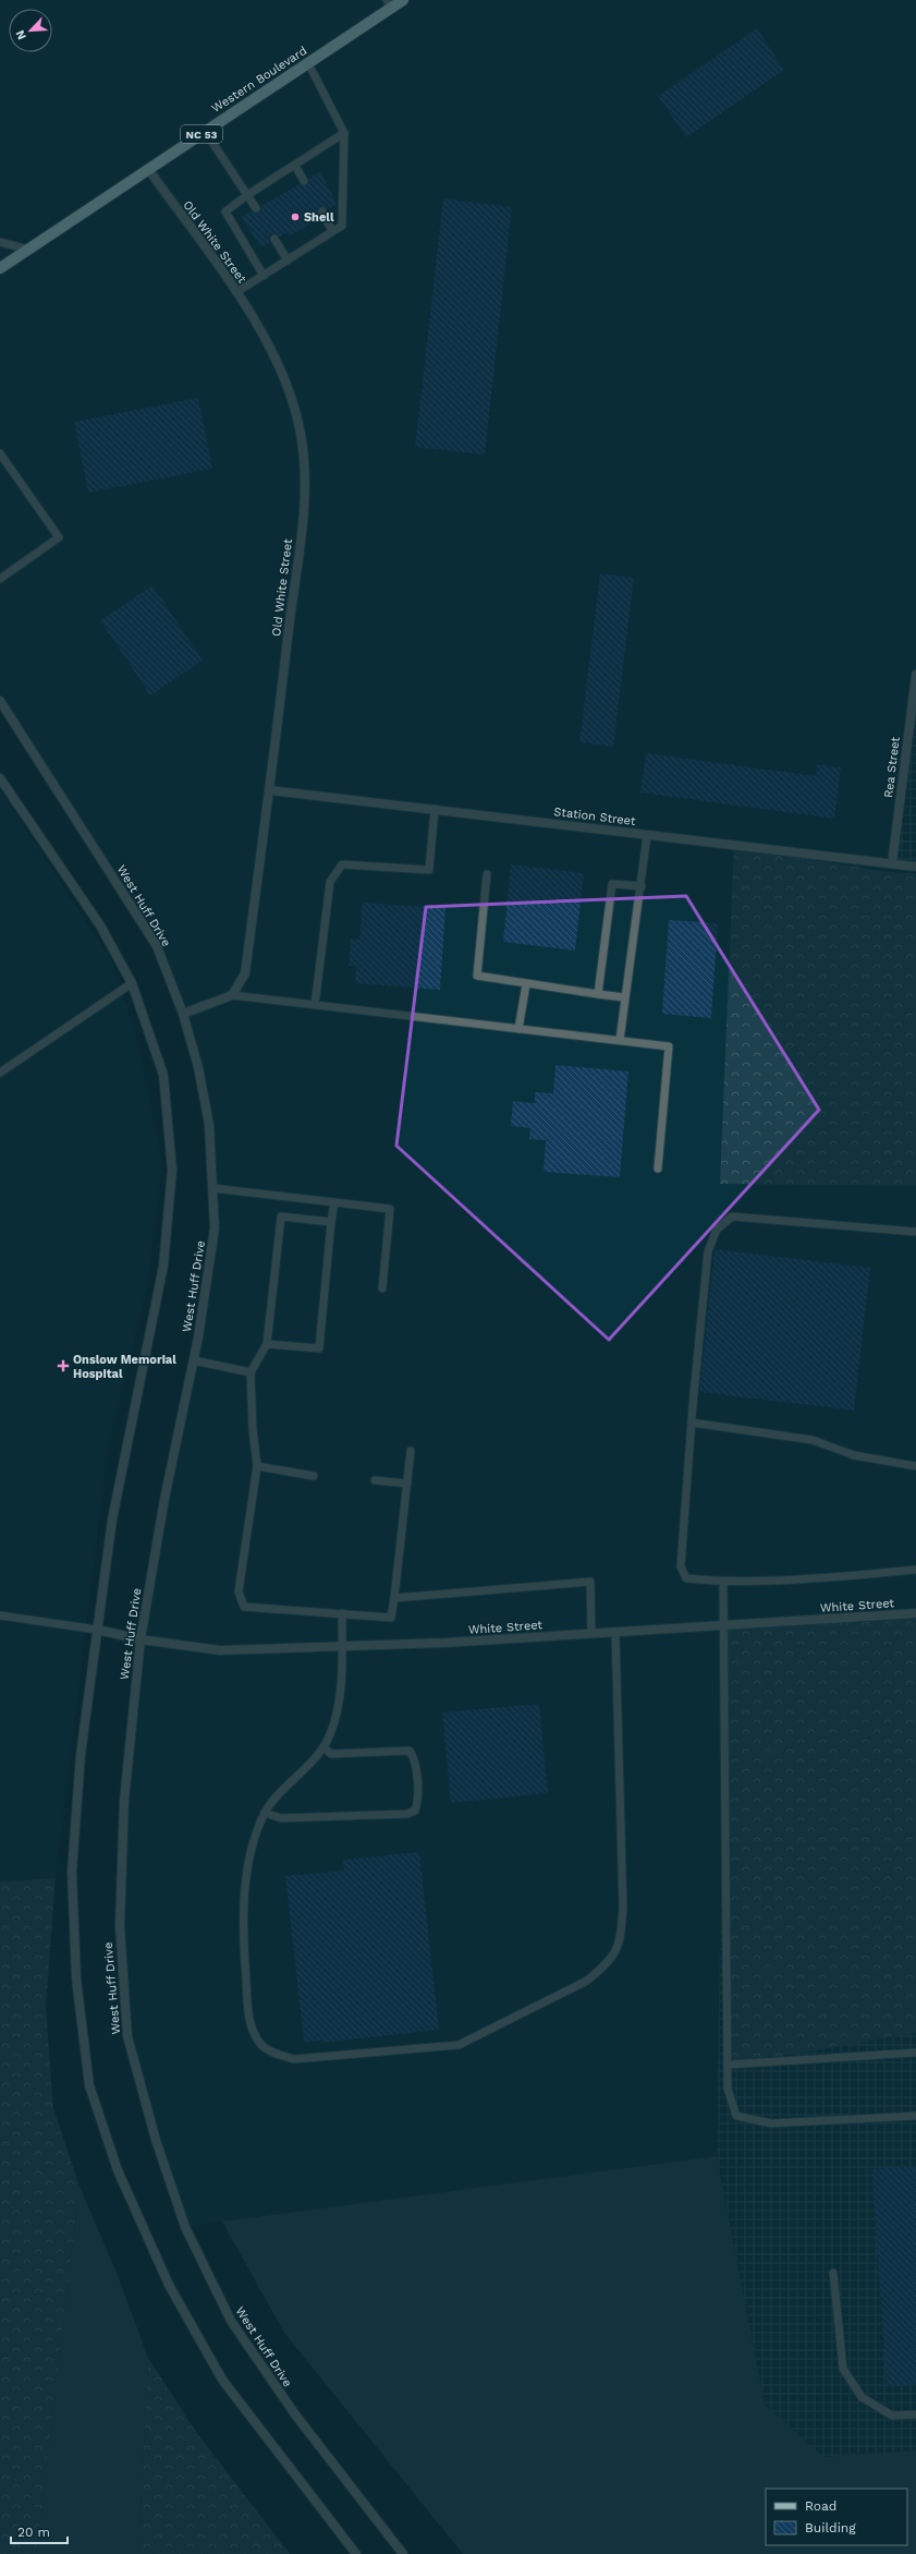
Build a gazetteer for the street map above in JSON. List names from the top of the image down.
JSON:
{
  "streets": {
    "main road": ["Western Boulevard", "NC 53"],
    "street": [
      "Old White Street",
      "Rea Street",
      "Station Street",
      "West Huff Drive",
      "White Street"
    ]
  },
  "crossings": [
    ["Western Boulevard", "Old White Street"],
    ["Old White Street", "Station Street"],
    ["Rea Street", "Station Street"],
    ["West Huff Drive", "White Street"]
  ],
  "places": {
    "other": ["Shell"],
    "health": ["Onslow Memorial Hospital"]
  },
  "legend": ["Road", "Building"],
  "scale_bar": "20 m",
  "north": "bottom left"
}
